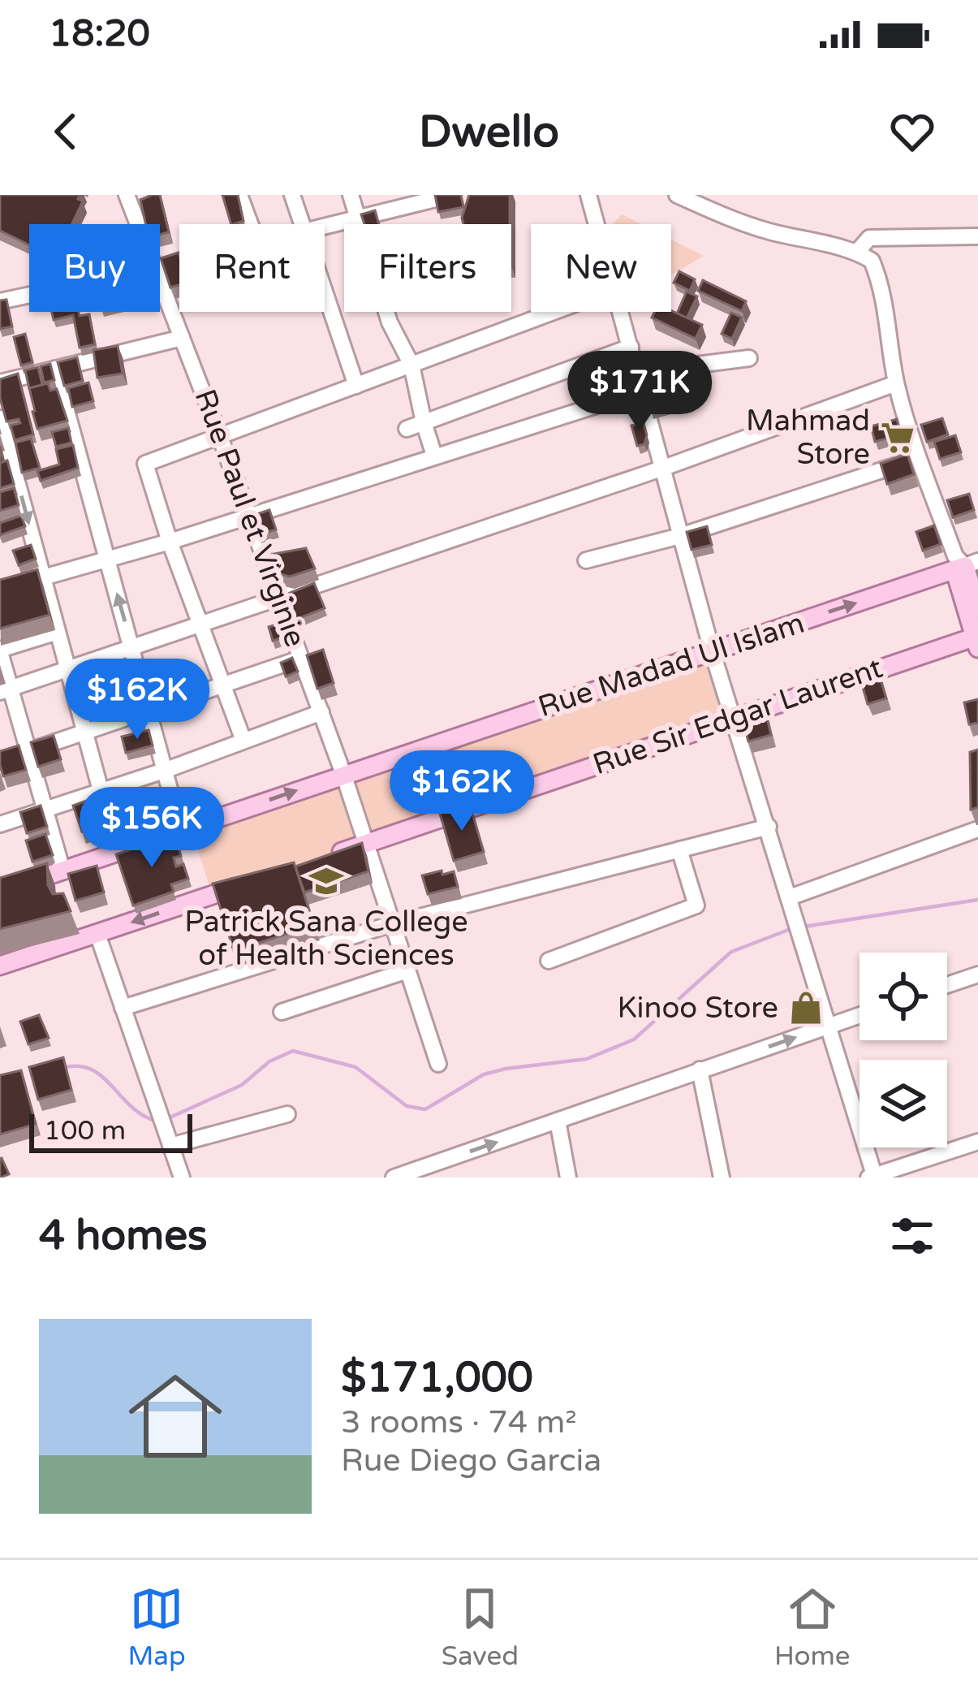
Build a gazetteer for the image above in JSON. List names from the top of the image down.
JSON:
{
  "streets": {
    "main road": ["Rue Madad Ul Islam", "Rue Sir Edgar Laurent"],
    "street": ["Rue Paul et Virginie"]
  },
  "crossings": [
    ["Rue Paul et Virginie", "Rue Madad Ul Islam"],
    ["Rue Paul et Virginie", "Rue Sir Edgar Laurent"]
  ],
  "one_way": ["Rue Madad Ul Islam"],
  "places": {
    "supermarket": ["Mahmad Store"],
    "school or university": ["Patrick Sana College of Health Sciences"],
    "shop": ["Kinoo Store"]
  },
  "scale_bar": "100 m",
  "page": {
    "status": "18:20",
    "header": "Dwello",
    "chip": [
      "Buy",
      "Rent",
      "Filters",
      "New"
    ],
    "price": [
      "$171K",
      "$162K",
      "$162K",
      "$156K"
    ],
    "scale": "100 m",
    "heading": "4 homes",
    "list": [
      {
        "name": "$171,000",
        "note": "3 rooms · 74 m² · Rue Diego Garcia"
      }
    ],
    "tabs": ["Map", "Saved", "Home"]
  }
}
